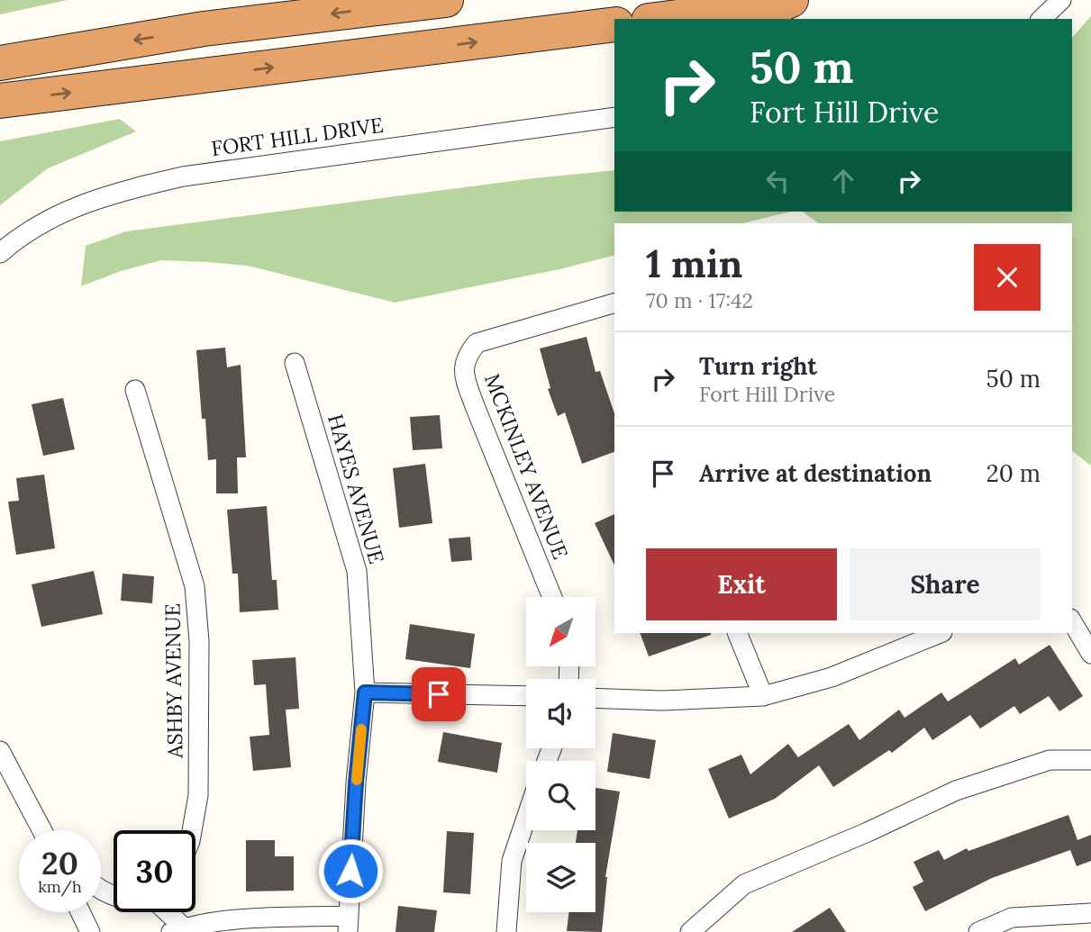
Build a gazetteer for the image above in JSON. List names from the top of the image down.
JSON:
{
  "streets": {
    "street": [
      "FORT HILL DRIVE",
      "MCKINLEY AVENUE",
      "HAYES AVENUE",
      "ASHBY AVENUE"
    ]
  },
  "north": "bottom left",
  "page": {
    "turn": ["50 m", "Fort Hill Drive"],
    "heading": ["1 min", "70 m · 17:42"],
    "list": [
      {
        "name": "Turn right",
        "note": "Fort Hill Drive",
        "value": "50 m"
      },
      {
        "name": "Arrive at destination",
        "value": "20 m"
      }
    ],
    "buttons": ["Exit", "Share"],
    "speed": "20 km/h",
    "limit": "30"
  }
}
